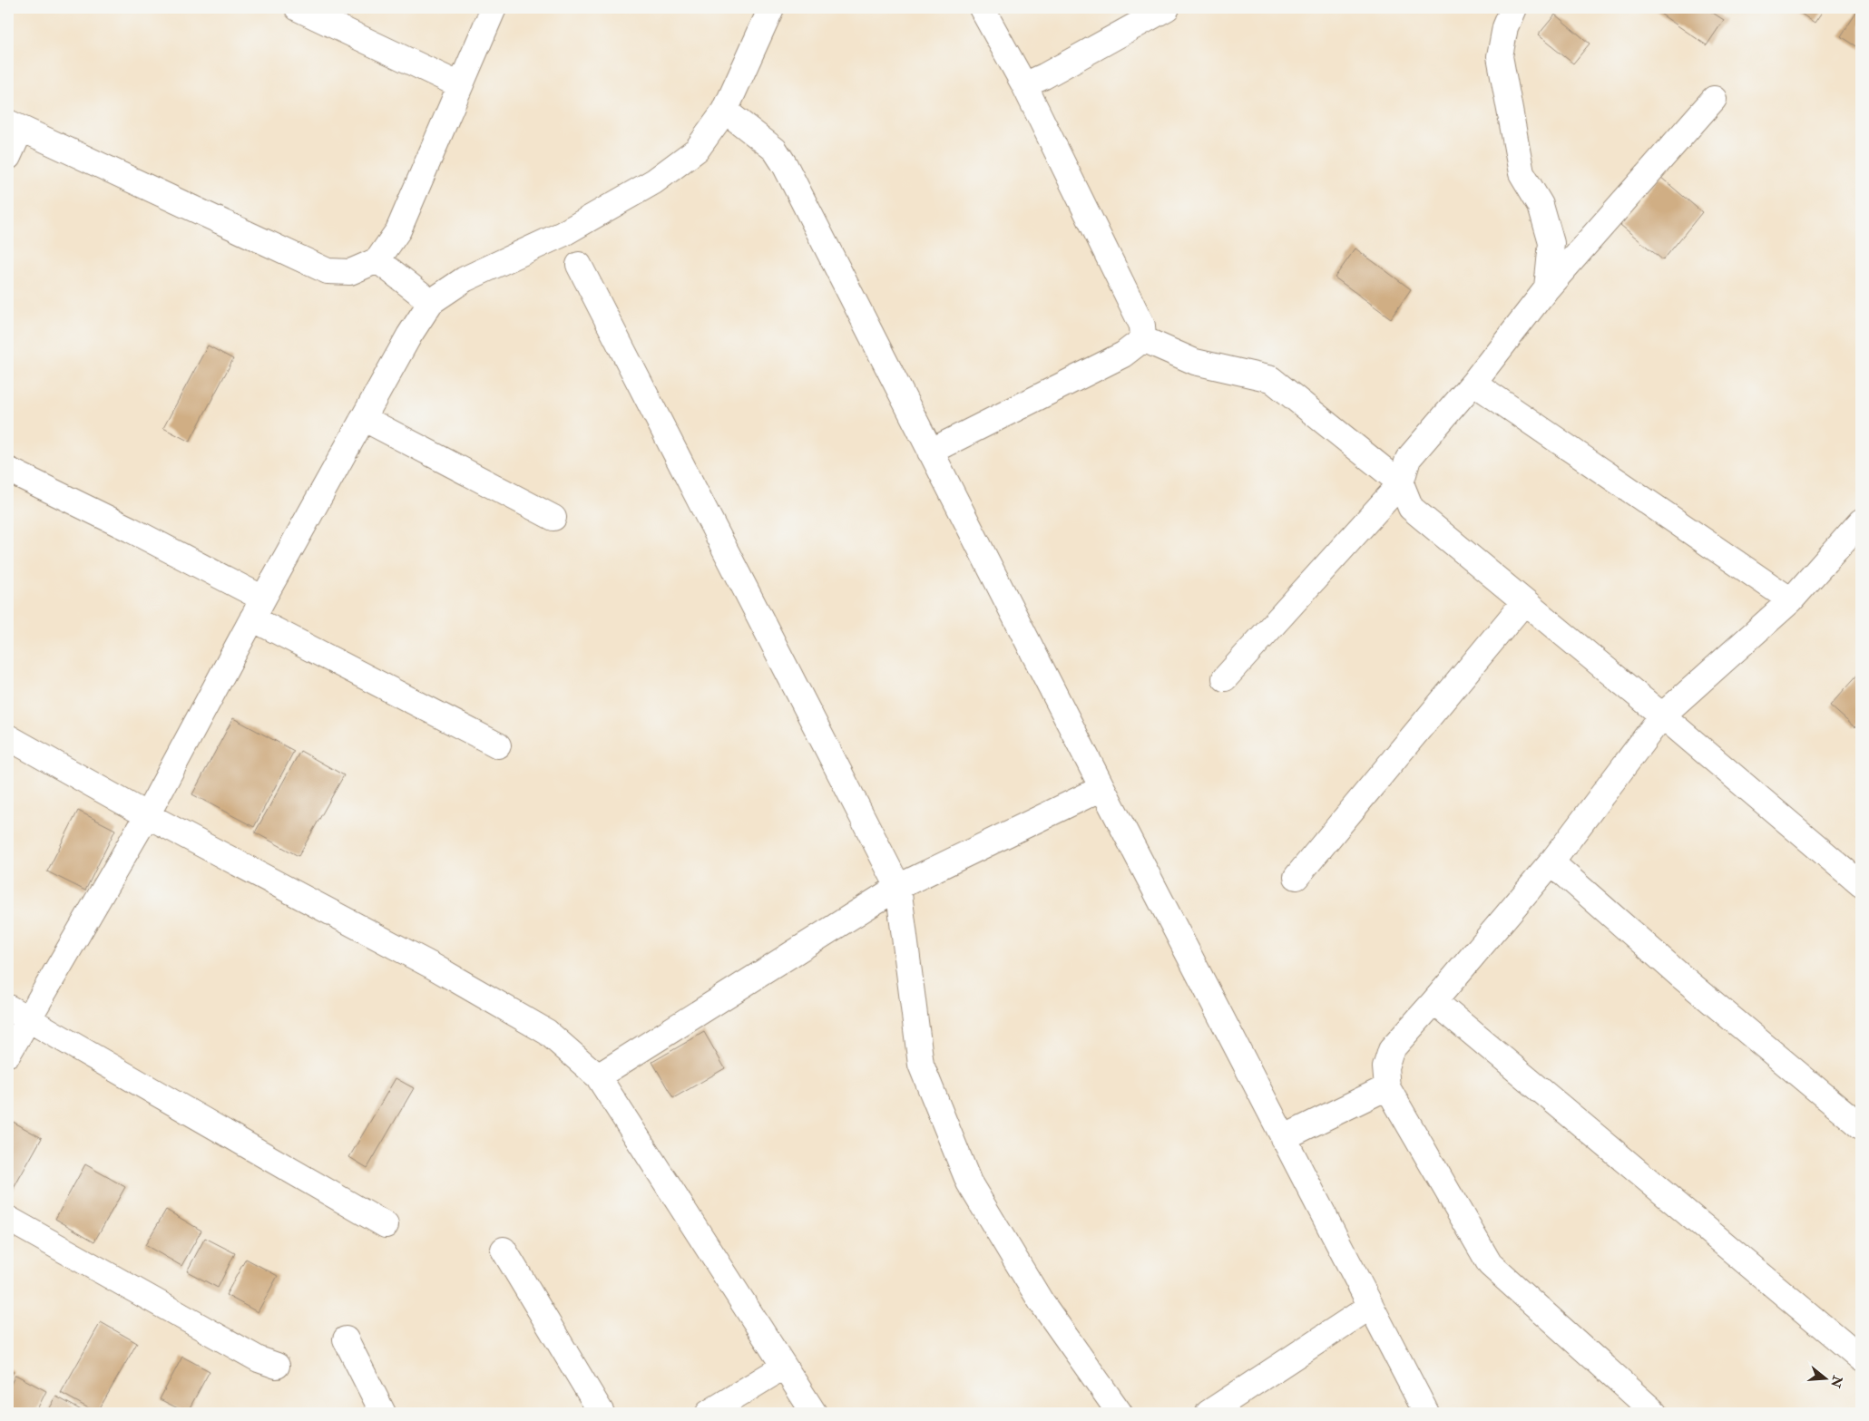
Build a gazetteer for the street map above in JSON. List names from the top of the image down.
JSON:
{
  "north": "right"
}
